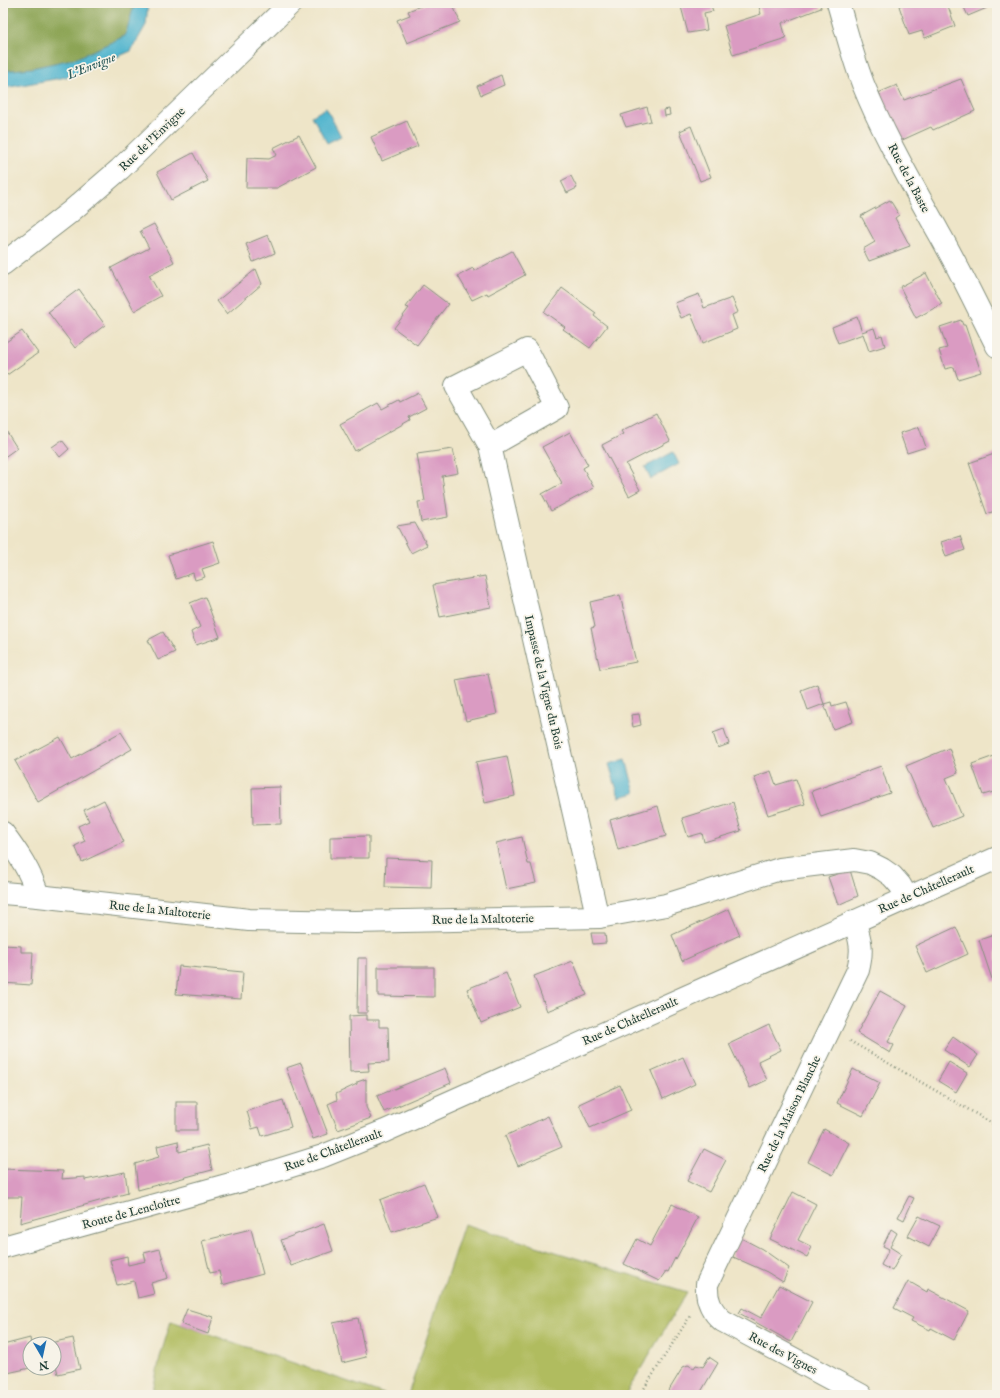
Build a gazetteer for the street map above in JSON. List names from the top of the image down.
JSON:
{
  "streets": {
    "street": [
      "Rue de l'Envigne",
      "Rue de la Baste",
      "Impasse de la Vigne du Bois",
      "Rue de Châtellerault",
      "Rue de la Maltoterie",
      "Rue de la Maison Blanche",
      "Route de Lencloître",
      "Rue des Vignes"
    ]
  },
  "crossings": [
    ["Impasse de la Vigne du Bois", "Rue de la Maltoterie"],
    ["Rue de Châtellerault", "Rue de la Maltoterie"],
    ["Rue de Châtellerault", "Rue de la Maison Blanche"],
    ["Rue de Châtellerault", "Route de Lencloître"],
    ["Rue de la Maison Blanche", "Rue des Vignes"]
  ],
  "water": ["L'Envigne"],
  "north": "bottom"
}
